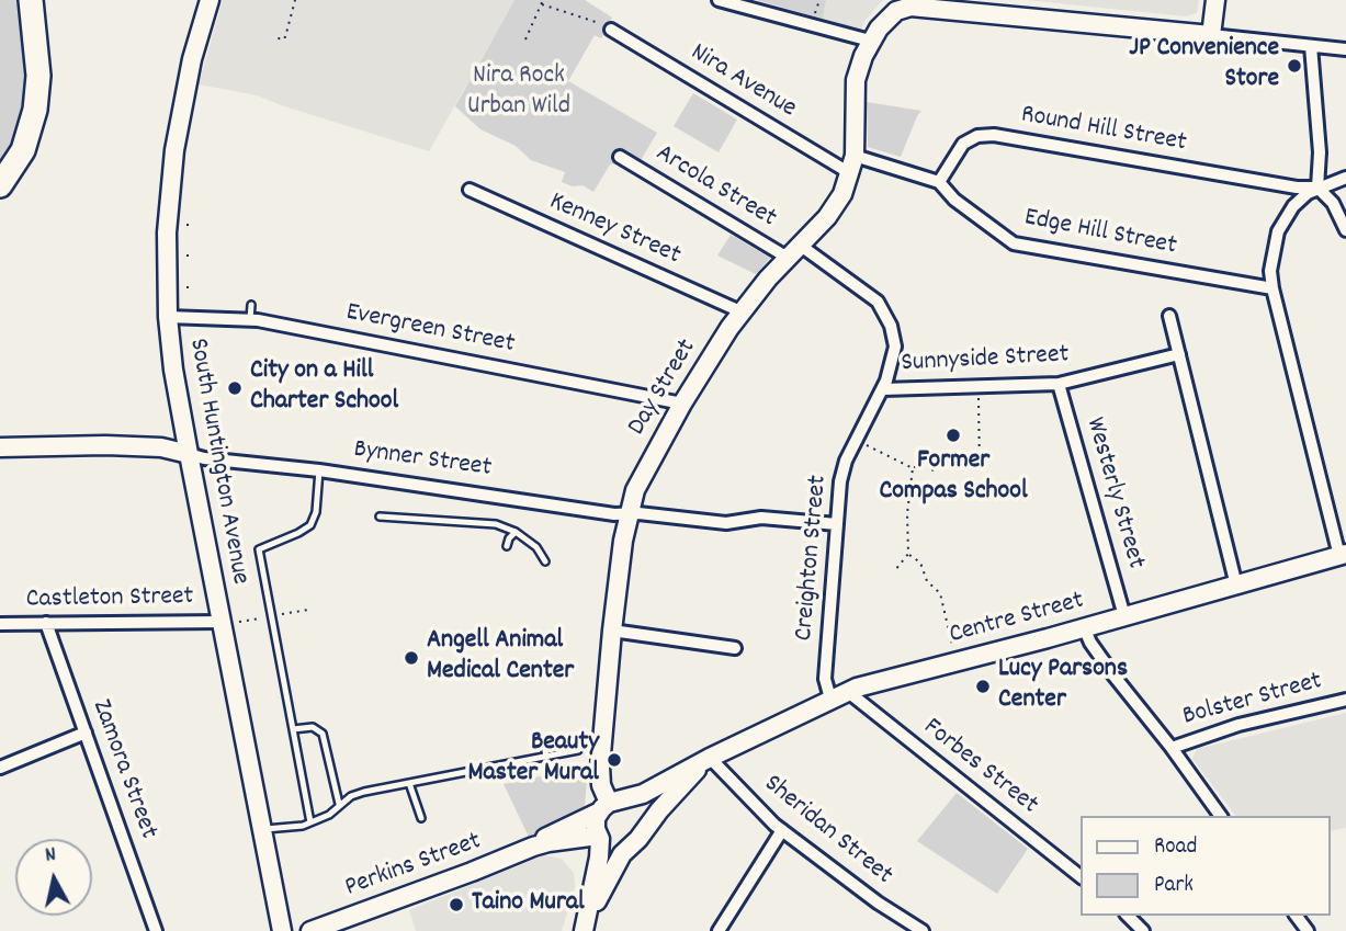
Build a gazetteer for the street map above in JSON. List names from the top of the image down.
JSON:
{
  "streets": {
    "main road": [
      "Day Street",
      "Bynner Street",
      "South Huntington Avenue",
      "Centre Street",
      "Perkins Street"
    ],
    "street": [
      "Nira Avenue",
      "Round Hill Street",
      "Arcola Street",
      "Kenney Street",
      "Edge Hill Street",
      "Evergreen Street",
      "Sunnyside Street",
      "Westerly Street",
      "Creighton Street",
      "Castleton Street",
      "Bolster Street",
      "Forbes Street",
      "Zamora Street",
      "Sheridan Street"
    ]
  },
  "crossings": [
    ["Nira Avenue", "Day Street"],
    ["Round Hill Street", "Edge Hill Street"],
    ["Arcola Street", "Day Street"],
    ["Arcola Street", "Creighton Street"],
    ["Kenney Street", "Day Street"],
    ["Evergreen Street", "Day Street"],
    ["Evergreen Street", "South Huntington Avenue"],
    ["Sunnyside Street", "Westerly Street"],
    ["Sunnyside Street", "Creighton Street"],
    ["Day Street", "Bynner Street"],
    ["Day Street", "Creighton Street"],
    ["Day Street", "Centre Street"],
    ["Day Street", "Perkins Street"],
    ["Bynner Street", "South Huntington Avenue"],
    ["Bynner Street", "Creighton Street"],
    ["South Huntington Avenue", "Castleton Street"],
    ["Westerly Street", "Centre Street"],
    ["Creighton Street", "Centre Street"],
    ["Creighton Street", "Forbes Street"],
    ["Castleton Street", "Zamora Street"],
    ["Centre Street", "Forbes Street"],
    ["Centre Street", "Sheridan Street"],
    ["Centre Street", "Perkins Street"]
  ],
  "parks": ["Nira Rock Urban Wild"],
  "places": [
    "JP Convenience Store",
    "City on a Hill Charter School",
    "Former Compas School",
    "Angell Animal Medical Center",
    "Lucy Parsons Center",
    "Beauty Master Mural",
    "Taino Mural"
  ],
  "legend": ["Road", "Park"],
  "north": "top"
}
